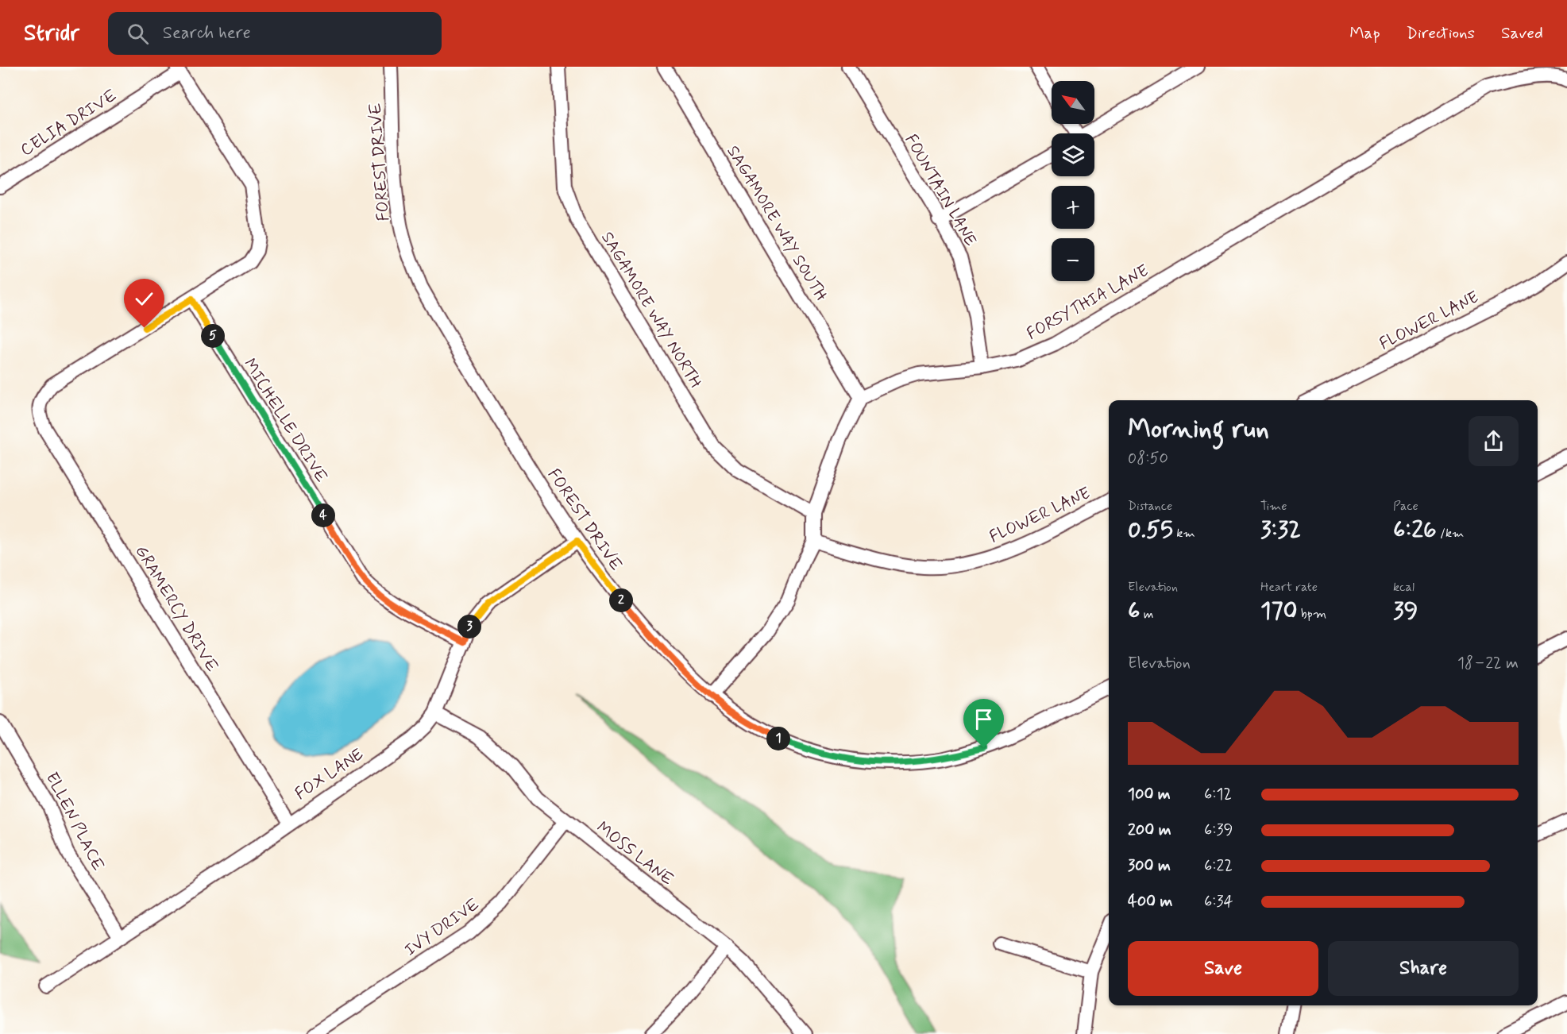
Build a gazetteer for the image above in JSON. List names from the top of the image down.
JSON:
{
  "streets": {
    "street": [
      "CELIA DRIVE",
      "FOREST DRIVE",
      "FOUNTAIN LANE",
      "SAGAMORE WAY SOUTH",
      "FORSYTHIA LANE",
      "SAGAMORE WAY NORTH",
      "FLOWER LANE",
      "MICHELLE DRIVE",
      "GRAMERCY DRIVE",
      "FOX LANE",
      "ELLEN PLACE",
      "MOSS LANE",
      "IVY DRIVE"
    ]
  },
  "crossings": [
    ["FOREST DRIVE", "FOX LANE"],
    ["FOUNTAIN LANE", "FORSYTHIA LANE"],
    ["SAGAMORE WAY SOUTH", "FORSYTHIA LANE"],
    ["MICHELLE DRIVE", "GRAMERCY DRIVE"],
    ["MICHELLE DRIVE", "FOX LANE"],
    ["GRAMERCY DRIVE", "FOX LANE"],
    ["FOX LANE", "ELLEN PLACE"],
    ["FOX LANE", "MOSS LANE"],
    ["MOSS LANE", "IVY DRIVE"]
  ],
  "north": "top left",
  "page": {
    "header": "Stridr",
    "search": "Search here",
    "nav": ["Map", "Directions", "Saved"],
    "map_buttons": ["+", "−"],
    "pins": [
      "5",
      "4",
      "2",
      "3",
      "1"
    ],
    "heading": ["Morning run", "08:50"],
    "stats": [
      ["Distance", "0.55 km"],
      ["Time", "3:32"],
      ["Pace", "6:26 /km"],
      ["Elevation", "6 m"],
      ["Heart rate", "170 bpm"],
      ["kcal", "39"]
    ],
    "chart": ["Elevation", "18–22 m"],
    "list": [
      {
        "name": "100 m",
        "note": "6:12"
      },
      {
        "name": "200 m",
        "note": "6:39"
      },
      {
        "name": "300 m",
        "note": "6:22"
      },
      {
        "name": "400 m",
        "note": "6:34"
      }
    ],
    "buttons": ["Save", "Share"]
  }
}
